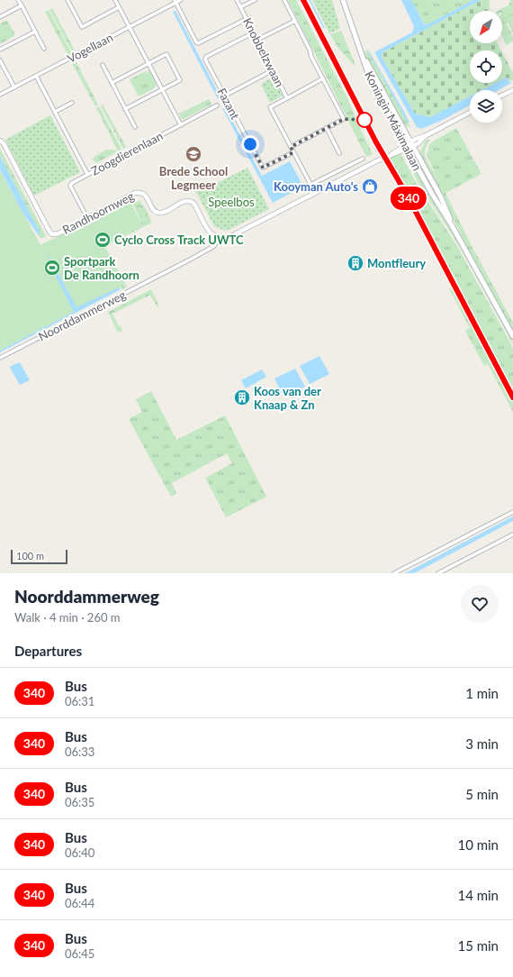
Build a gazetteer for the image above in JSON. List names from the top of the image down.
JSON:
{
  "streets": {
    "main road": ["Koningin Máximalaan"],
    "street": [
      "Vogellaan",
      "Knobbelzwaan",
      "Fazant",
      "Zoogdierenlaan",
      "Randhoornweg",
      "Noorddammerweg"
    ]
  },
  "crossings": [
    ["Knobbelzwaan", "Fazant"],
    ["Zoogdierenlaan", "Randhoornweg"],
    ["Randhoornweg", "Noorddammerweg"]
  ],
  "parks": ["Speelbos"],
  "places": {
    "school or university": ["Brede School Legmeer"],
    "shop": ["Kooyman Auto's"],
    "sports": ["Cyclo Cross Track UWTC", "Sportpark De Randhoorn"],
    "building": ["Montfleury", "Koos van der Knaap & Zn"]
  },
  "lines": ["bus line 340"],
  "scale_bar": "100 m",
  "north": "bottom left",
  "page": {
    "on_map": "340",
    "scale": "100 m",
    "heading": [
      ["Noorddammerweg", "Walk · 4 min · 260 m"],
      "Departures"
    ],
    "list": [
      {
        "mark": "340",
        "name": "Bus",
        "note": "06:31",
        "value": "1 min"
      },
      {
        "mark": "340",
        "name": "Bus",
        "note": "06:33",
        "value": "3 min"
      },
      {
        "mark": "340",
        "name": "Bus",
        "note": "06:35",
        "value": "5 min"
      },
      {
        "mark": "340",
        "name": "Bus",
        "note": "06:40",
        "value": "10 min"
      },
      {
        "mark": "340",
        "name": "Bus",
        "note": "06:44",
        "value": "14 min"
      },
      {
        "mark": "340",
        "name": "Bus",
        "note": "06:45",
        "value": "15 min"
      }
    ]
  }
}
